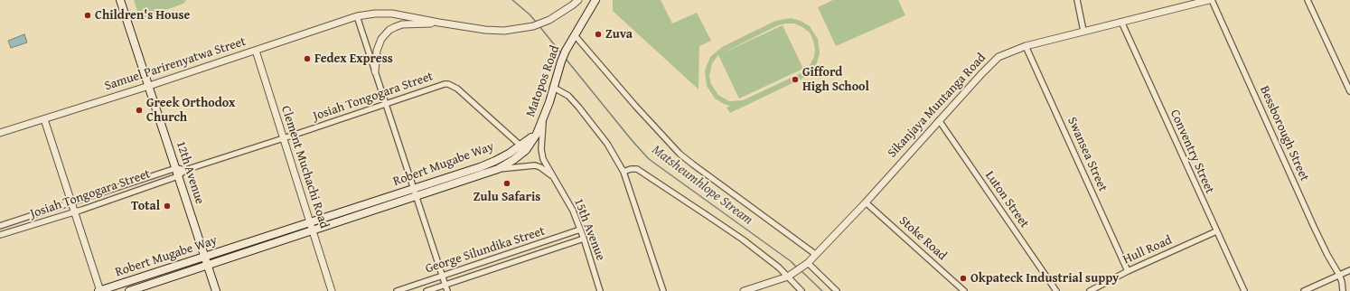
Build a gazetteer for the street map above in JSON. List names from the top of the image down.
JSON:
{
  "streets": {
    "main road": ["Matopos Road", "Robert Mugabe Way", "12th Avenue"],
    "street": [
      "Samuel Parirenyatwa Street",
      "Josiah Tongogara Street",
      "Sikanjaya Muntanga Road",
      "Bessborough Street",
      "Conventry Street",
      "Swansea Street",
      "Clement Muchachi Road",
      "Luton Street",
      "15th Avenue",
      "Stoke Road",
      "George Silundika Street",
      "Hull Road"
    ]
  },
  "crossings": [
    ["Samuel Parirenyatwa Street", "Clement Muchachi Road"],
    ["Samuel Parirenyatwa Street", "12th Avenue"],
    ["Matopos Road", "Robert Mugabe Way"],
    ["Matopos Road", "15th Avenue"],
    ["Josiah Tongogara Street", "Robert Mugabe Way"],
    ["Josiah Tongogara Street", "Clement Muchachi Road"],
    ["Josiah Tongogara Street", "12th Avenue"],
    ["Sikanjaya Muntanga Road", "Conventry Street"],
    ["Sikanjaya Muntanga Road", "Swansea Street"],
    ["Sikanjaya Muntanga Road", "Luton Street"],
    ["Sikanjaya Muntanga Road", "Stoke Road"],
    ["Conventry Street", "Hull Road"],
    ["Swansea Street", "Hull Road"],
    ["Robert Mugabe Way", "Clement Muchachi Road"],
    ["Robert Mugabe Way", "12th Avenue"],
    ["Robert Mugabe Way", "15th Avenue"],
    ["15th Avenue", "George Silundika Street"]
  ],
  "water": ["Matsheumhlope Stream"],
  "places": [
    "Children's House",
    "Zuva",
    "Fedex Express",
    "Gifford High School",
    "Greek Orthodox Church",
    "Zulu Safaris",
    "Total",
    "Okpateck Industrial suppy"
  ]
}
